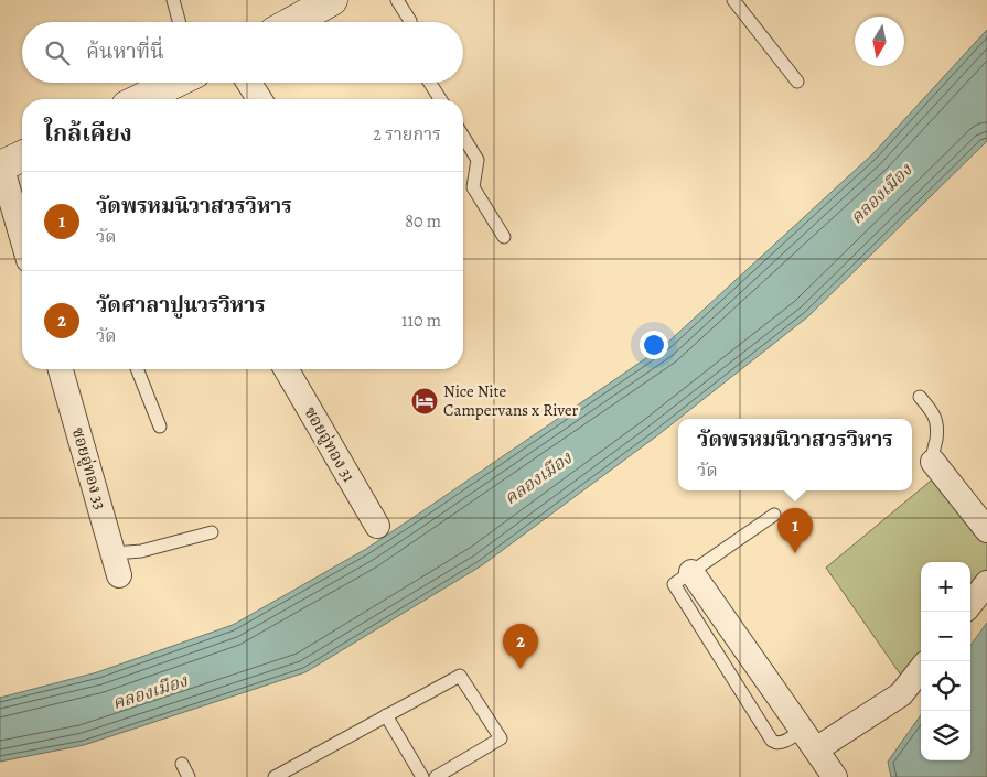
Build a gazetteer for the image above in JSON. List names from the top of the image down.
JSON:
{
  "streets": {
    "street": ["ซอยอู่ทอง 31", "ซอยอู่ทอง 33"]
  },
  "water": ["คลองเมือง"],
  "places": {
    "hotel": ["Nice Nite Campervans x River"]
  },
  "north": "bottom",
  "page": {
    "search": "ค้นหาที่นี่",
    "heading": ["ใกล้เคียง", "2 รายการ"],
    "list": [
      {
        "mark": "1",
        "name": "วัดพรหมนิวาสวรวิหาร",
        "note": "วัด",
        "value": "80 m"
      },
      {
        "mark": "2",
        "name": "วัดศาลาปูนวรวิหาร",
        "note": "วัด",
        "value": "110 m"
      }
    ],
    "popup": ["วัดพรหมนิวาสวรวิหาร", "วัด"],
    "pins": ["1", "2"],
    "map_buttons": ["+", "−"]
  }
}
